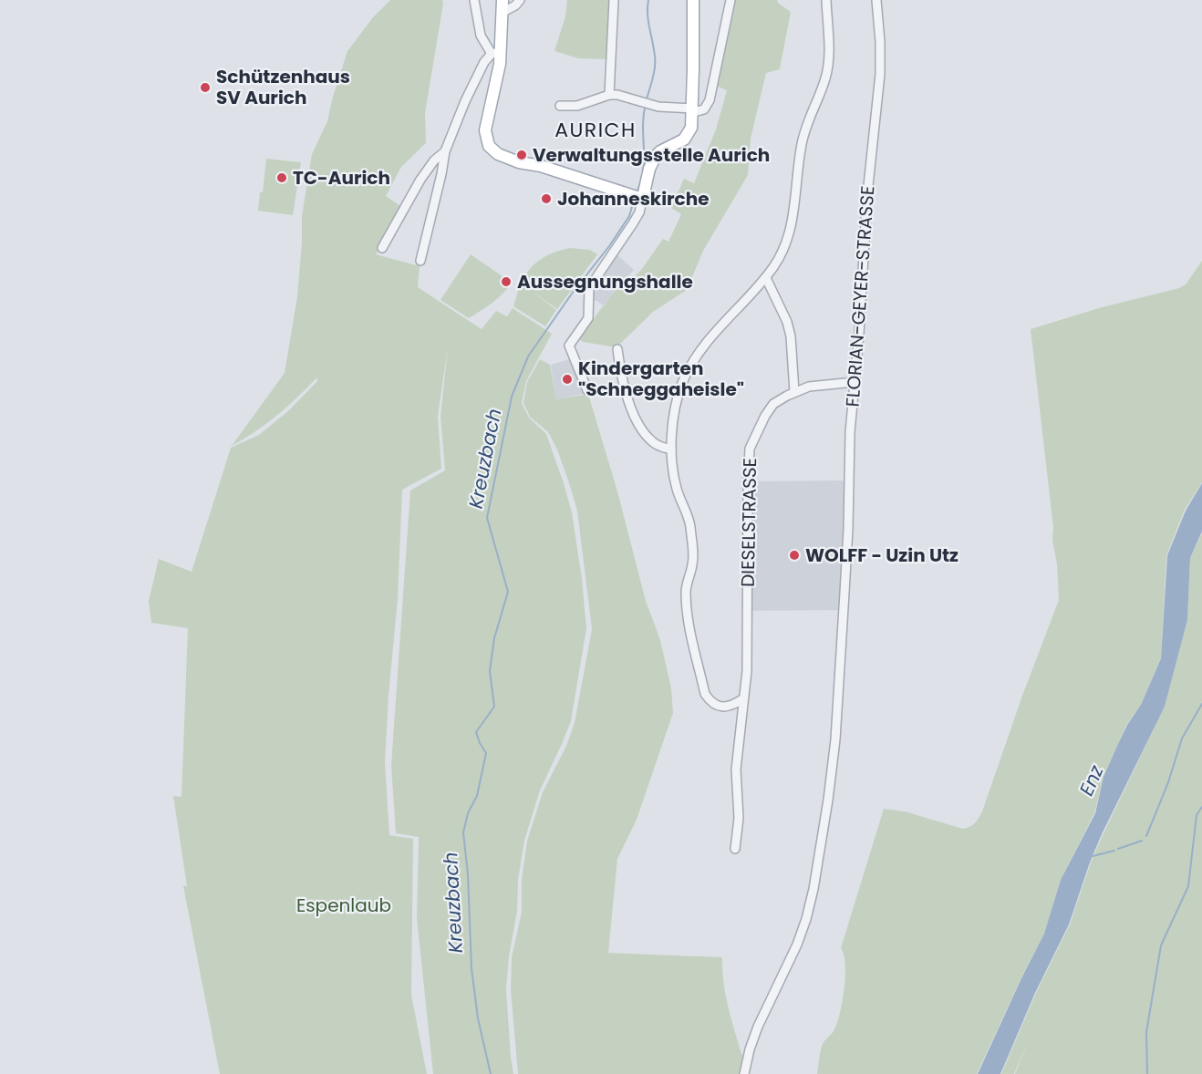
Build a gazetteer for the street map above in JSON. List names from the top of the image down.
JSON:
{
  "streets": {
    "street": ["FLORIAN-GEYER-STRASSE", "DIESELSTRASSE"]
  },
  "crossings": [
    ["FLORIAN-GEYER-STRASSE", "DIESELSTRASSE"]
  ],
  "districts": ["AURICH"],
  "water": ["Kreuzbach", "Enz"],
  "parks": ["Espenlaub"],
  "places": [
    "Schützenhaus SV Aurich",
    "Verwaltungsstelle Aurich",
    "TC-Aurich",
    "Johanneskirche",
    "Aussegnungshalle",
    "Kindergarten \"Schneggaheisle\"",
    "WOLFF - Uzin Utz"
  ]
}
